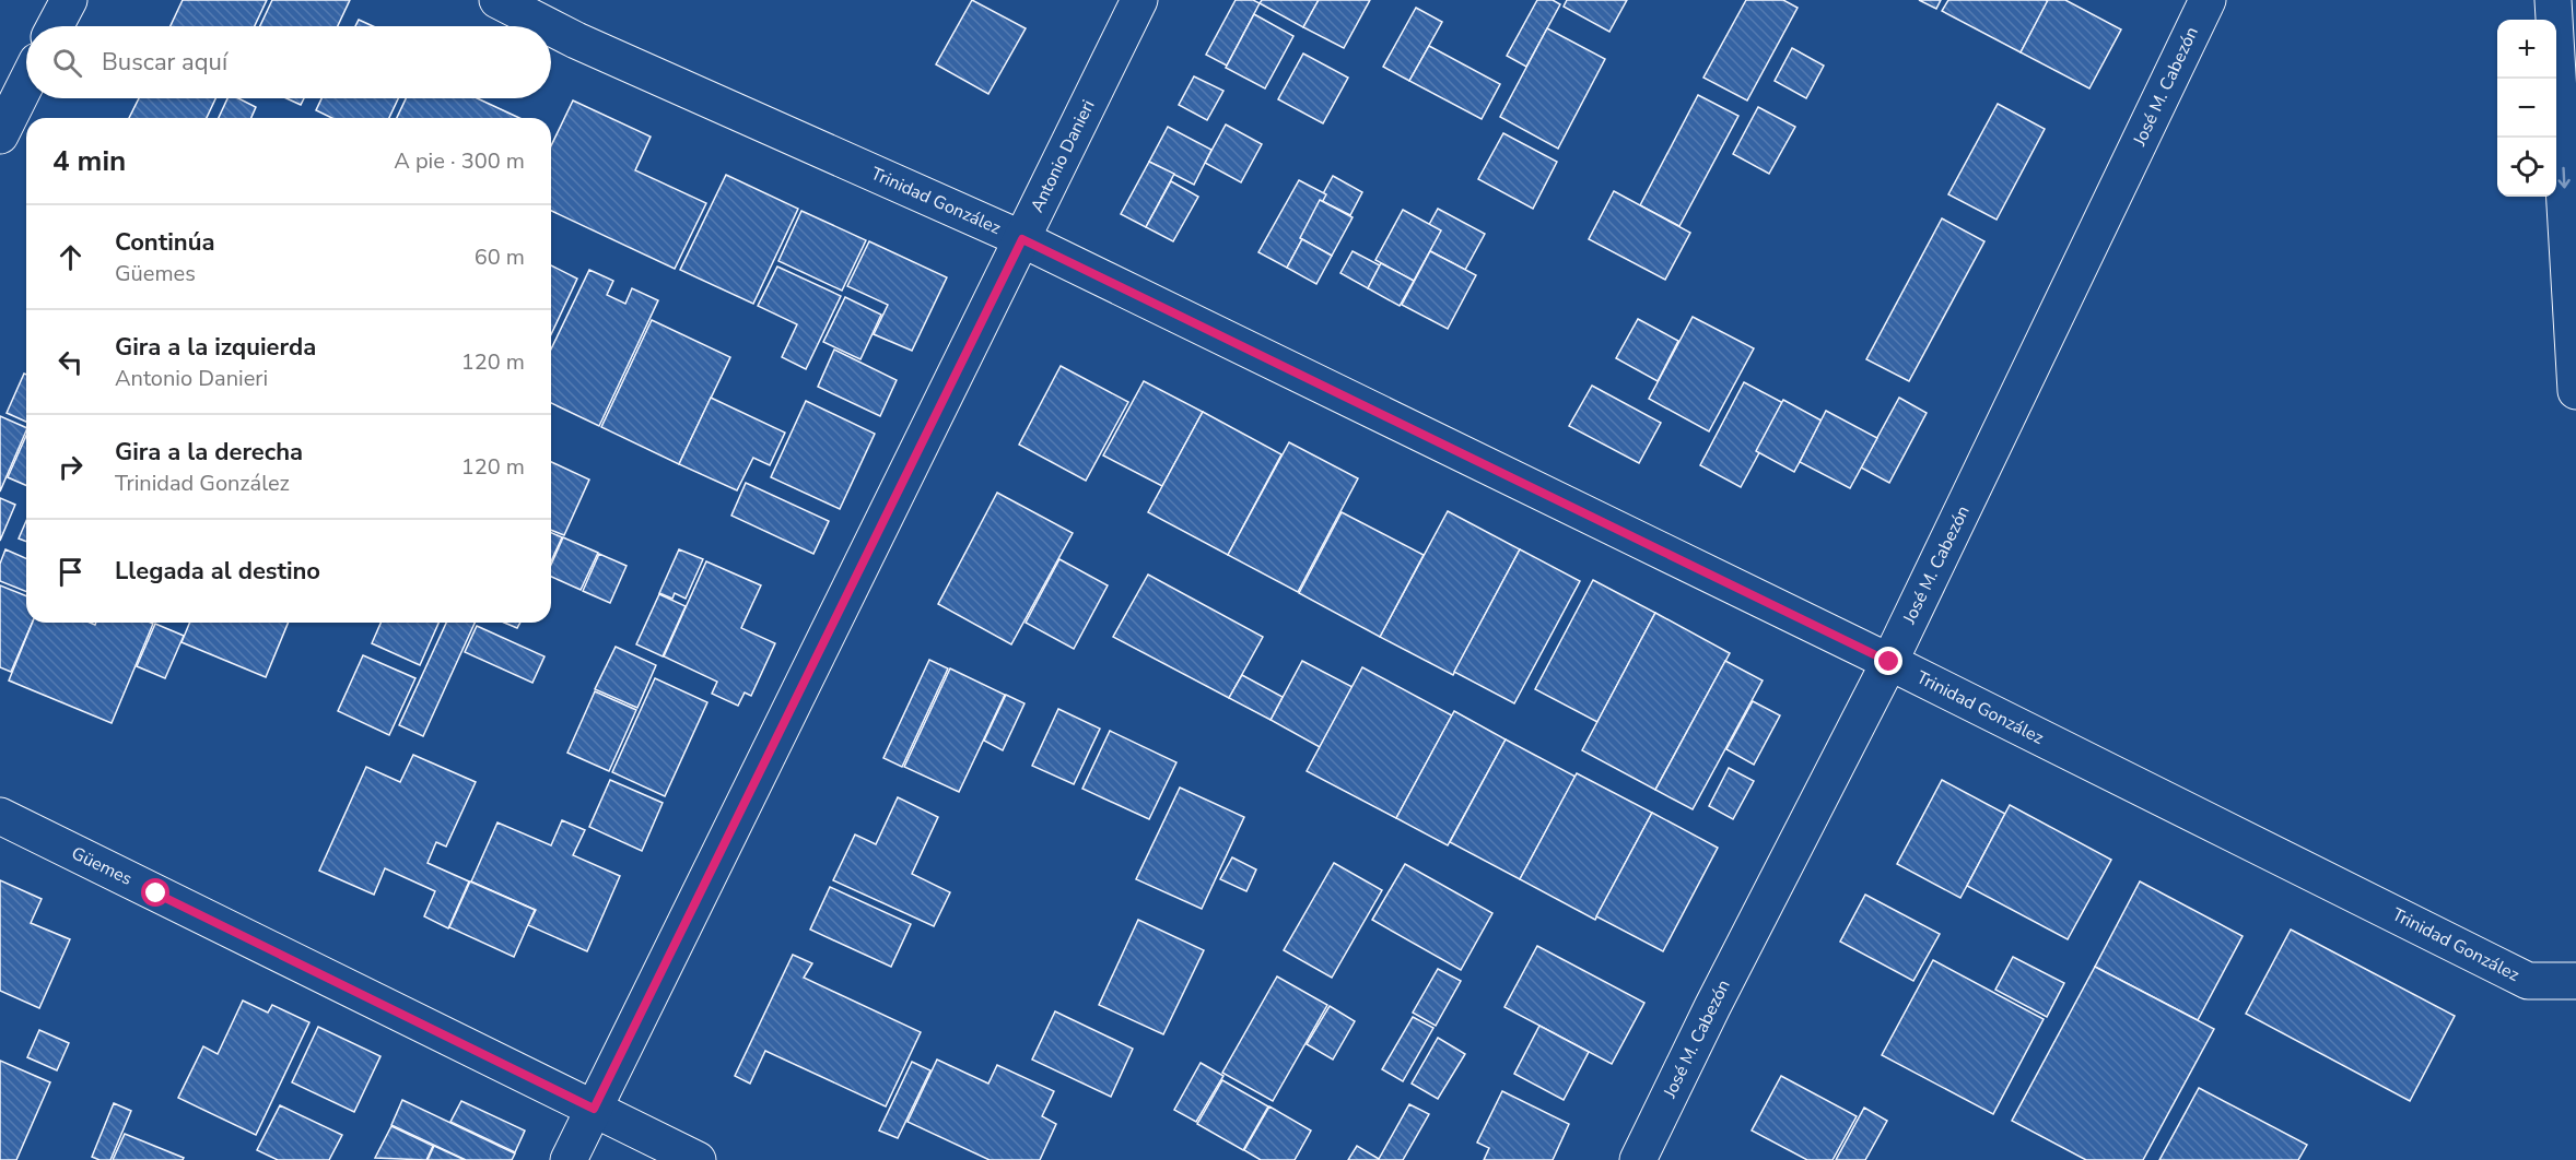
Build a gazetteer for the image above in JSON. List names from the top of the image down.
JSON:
{
  "streets": {
    "street": [
      "José M. Cabezón",
      "Antonio Danieri",
      "Trinidad González",
      "Güemes"
    ]
  },
  "crossings": [
    ["José M. Cabezón", "Trinidad González"],
    ["Antonio Danieri", "Trinidad González"],
    ["Antonio Danieri", "Güemes"]
  ],
  "page": {
    "map_buttons": ["+", "−"],
    "search": "Buscar aquí",
    "heading": ["4 min", "A pie · 300 m"],
    "list": [
      ["Continúa", "Güemes", "60 m"],
      ["Gira a la izquierda", "Antonio Danieri", "120 m"],
      ["Gira a la derecha", "Trinidad González", "120 m"],
      "Llegada al destino"
    ]
  }
}
